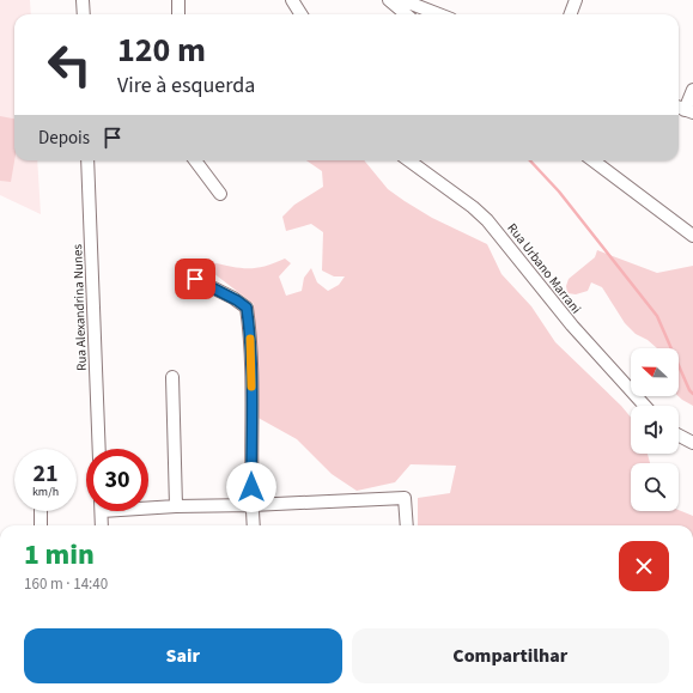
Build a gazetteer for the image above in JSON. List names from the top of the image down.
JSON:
{
  "streets": {
    "street": ["Rua Urbano Marrani", "Rua Alexandrina Nunes"]
  },
  "north": "left",
  "page": {
    "turn": ["120 m", "Vire à esquerda"],
    "then": "Depois",
    "speed": "21 km/h",
    "limit": "30",
    "heading": ["1 min", "160 m · 14:40"],
    "buttons": ["Sair", "Compartilhar"]
  }
}
